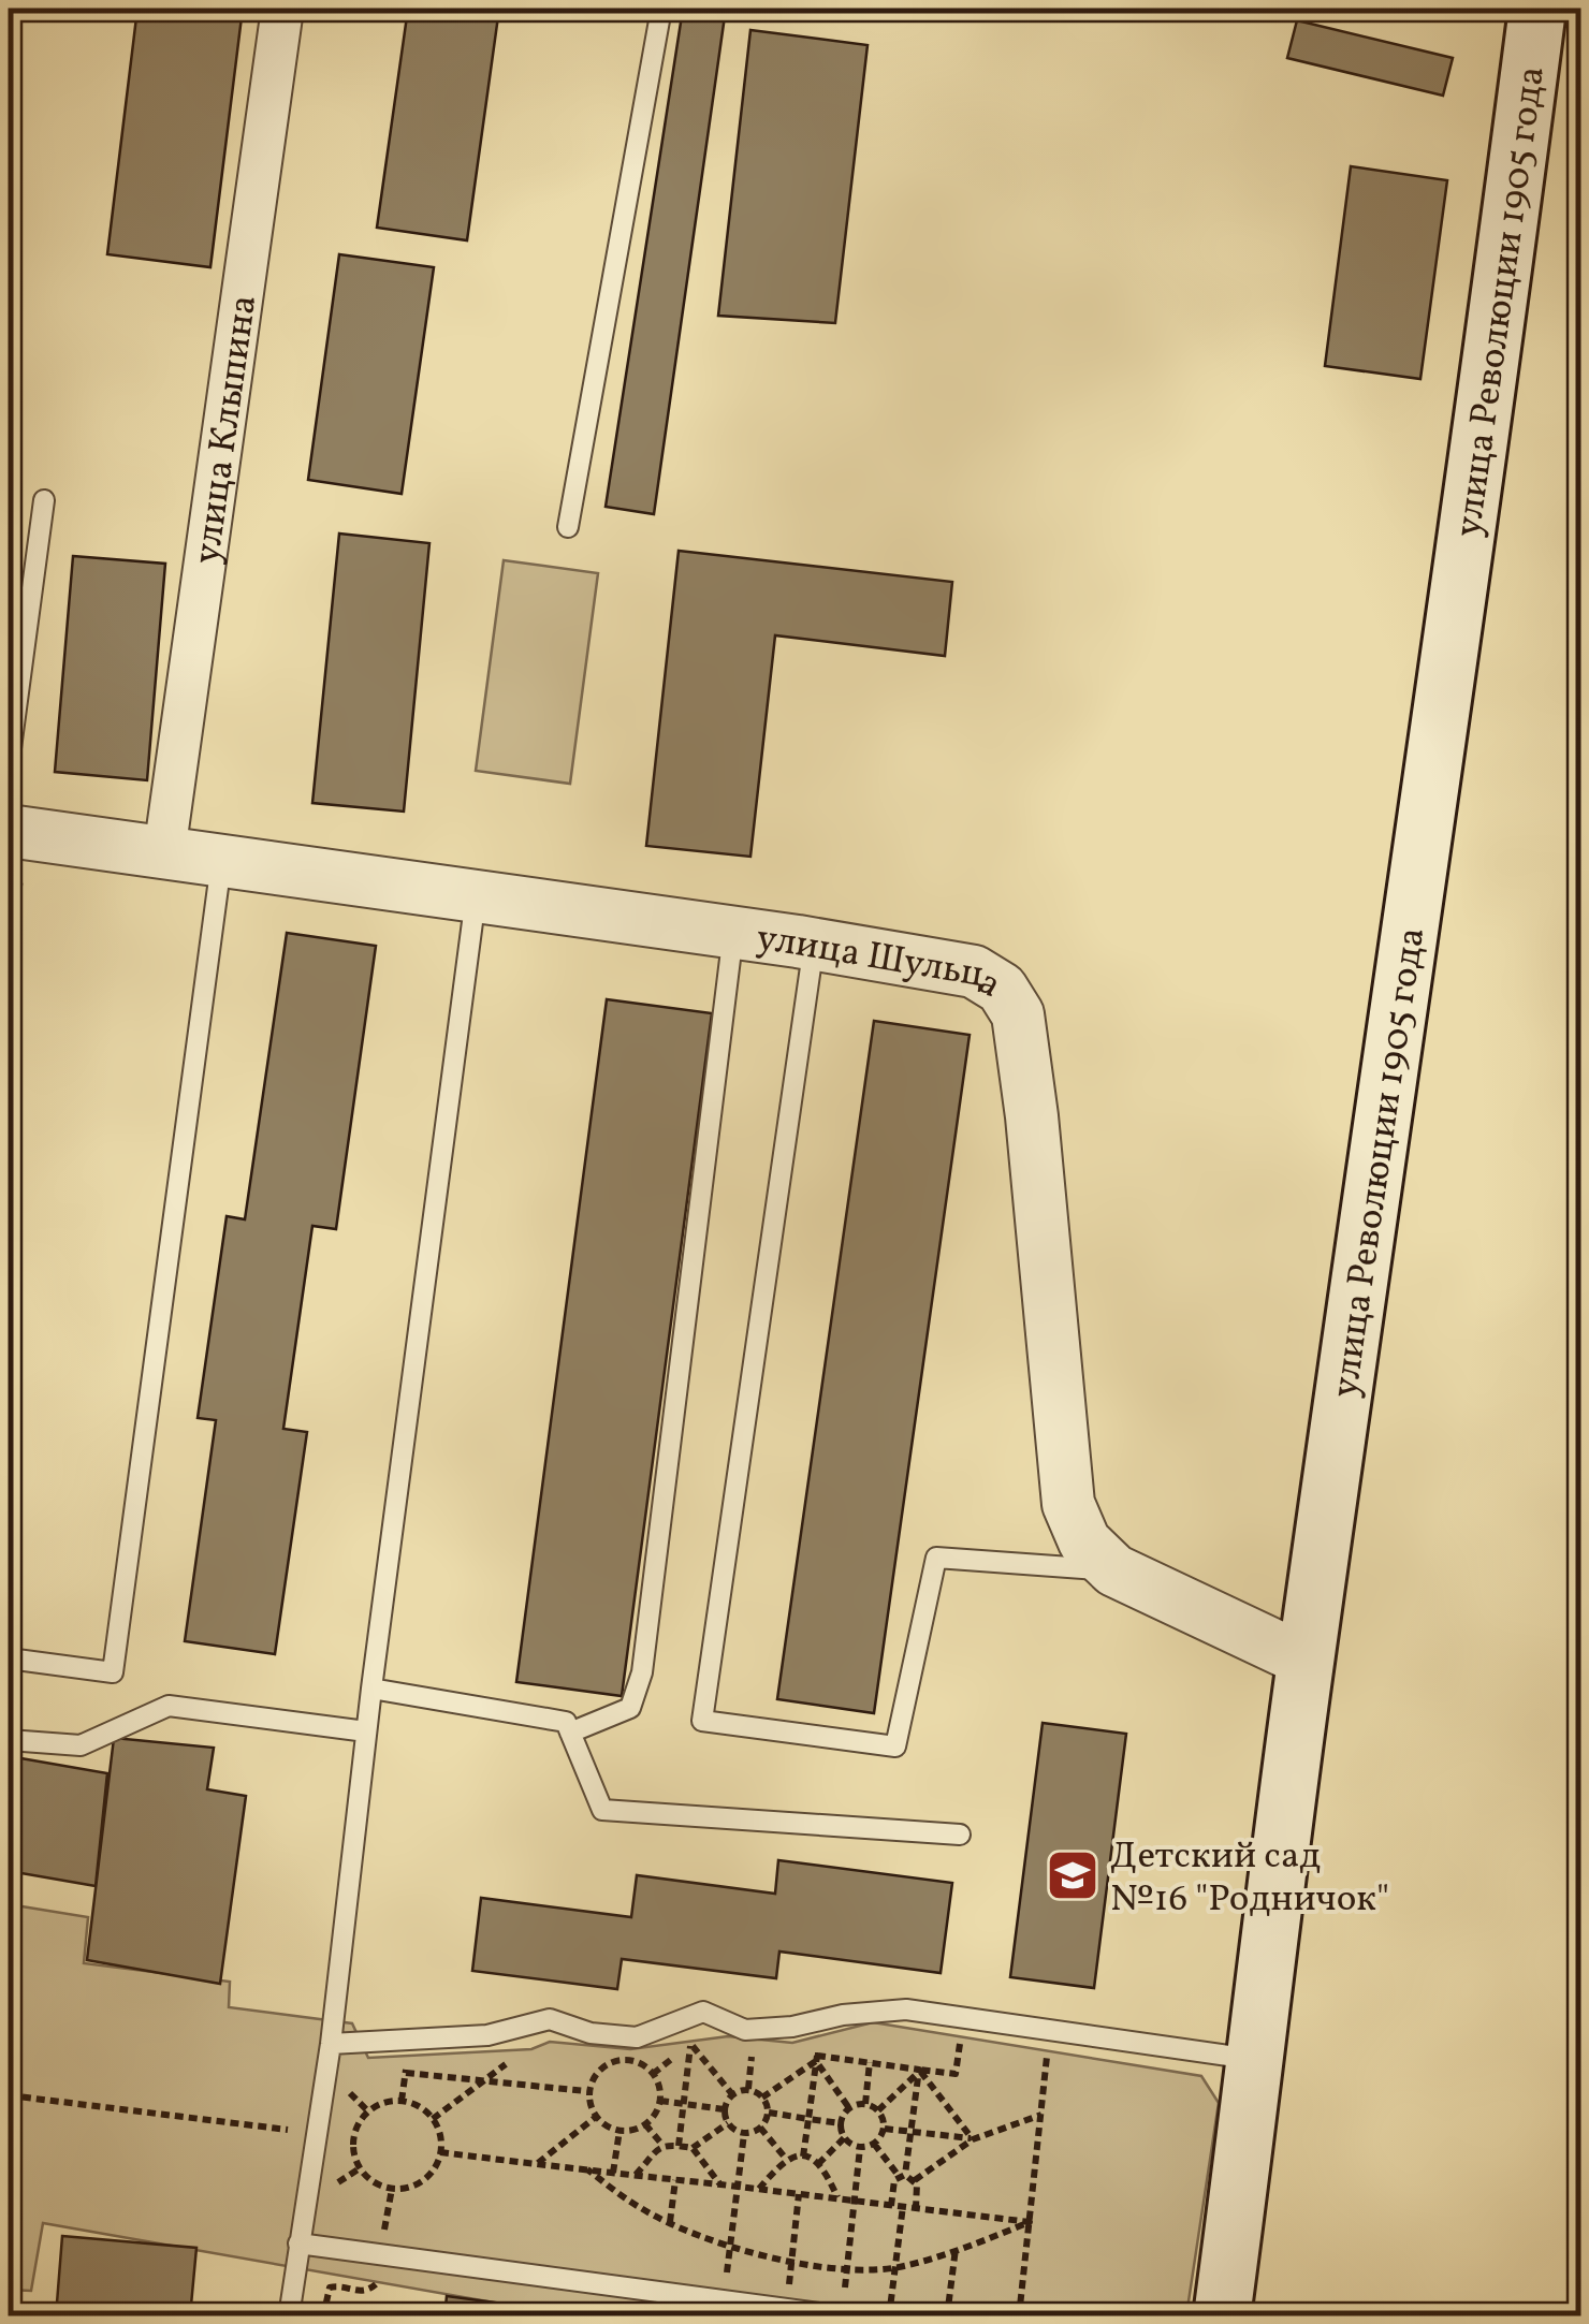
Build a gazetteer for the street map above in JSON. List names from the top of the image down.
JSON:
{
  "streets": {
    "main road": ["улица Революции 1905 года"],
    "street": ["улица Клыпина", "улица Шульца"]
  },
  "crossings": [
    ["улица Революции 1905 года", "улица Шульца"],
    ["улица Клыпина", "улица Шульца"]
  ],
  "places": {
    "school or university": ["Детский сад №16 \"Родничок\""]
  }
}
